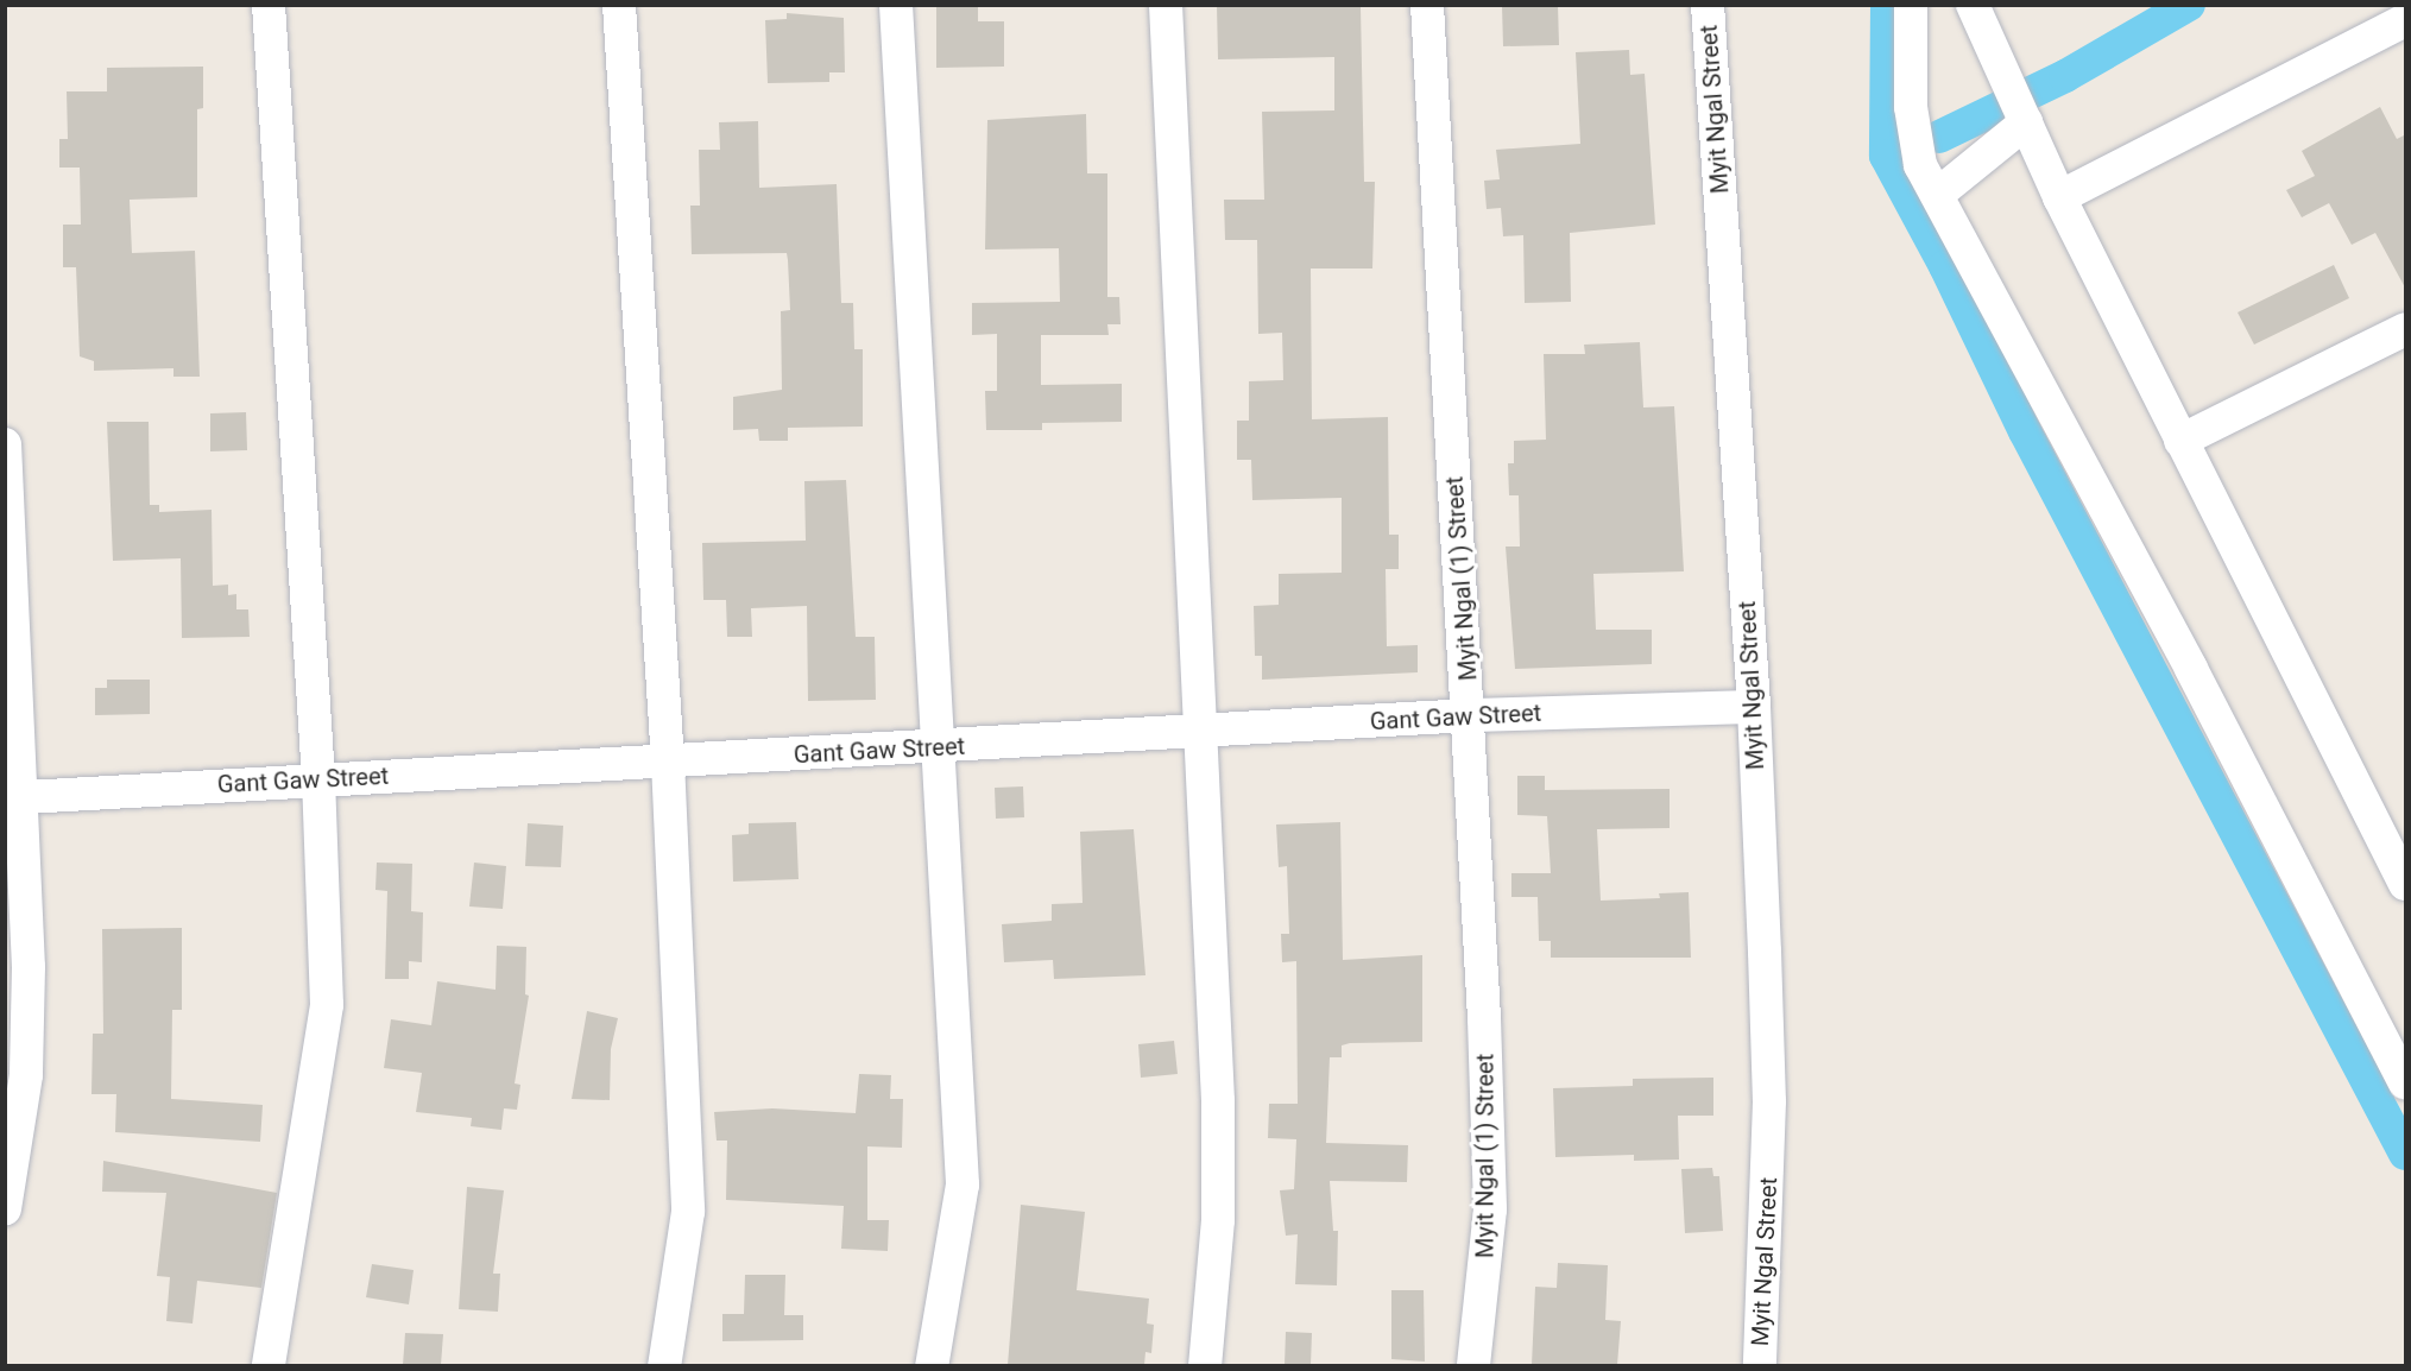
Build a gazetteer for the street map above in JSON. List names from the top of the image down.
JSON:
{
  "streets": {
    "street": ["Myit Ngal Street", "Myit Ngal (1) Street", "Gant Gaw Street"]
  },
  "crossings": [
    ["Myit Ngal Street", "Gant Gaw Street"],
    ["Myit Ngal (1) Street", "Gant Gaw Street"]
  ]
}
